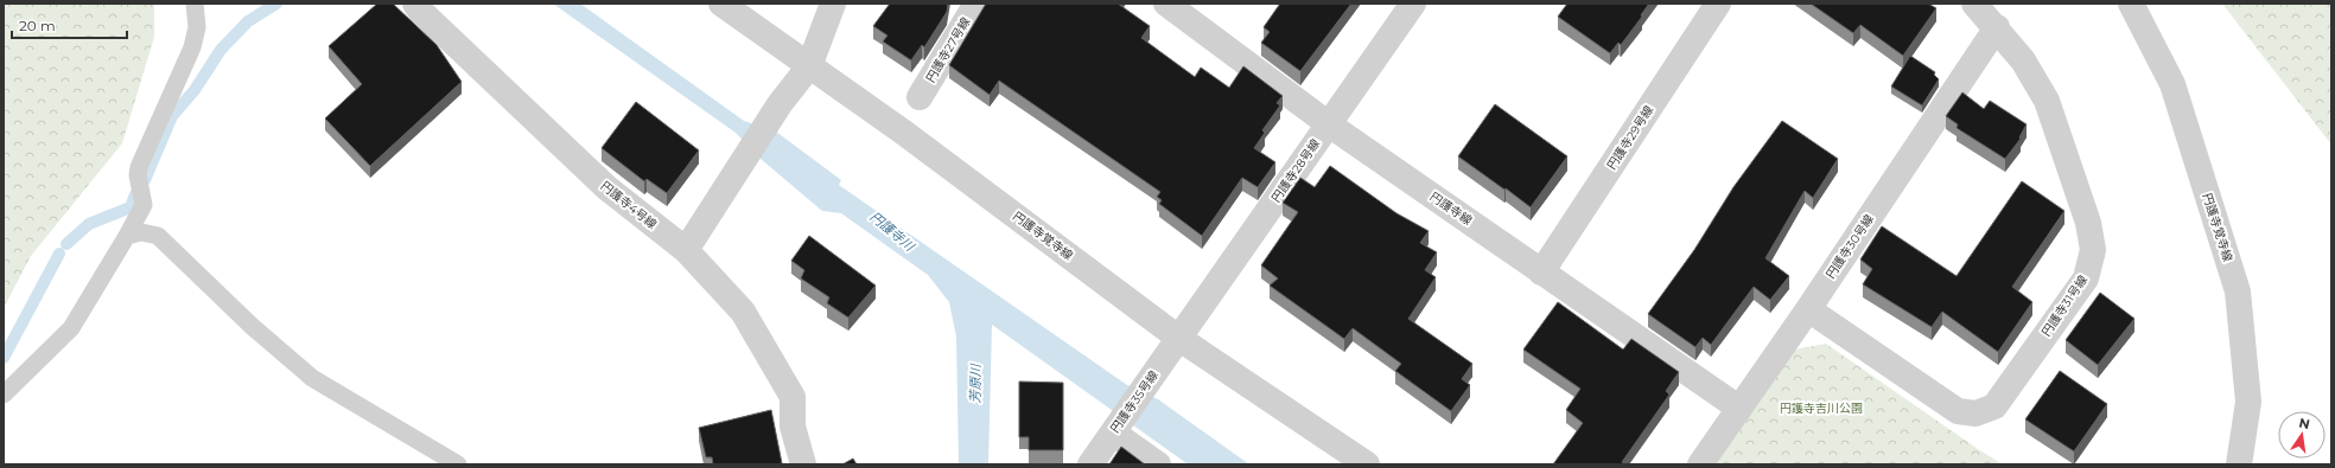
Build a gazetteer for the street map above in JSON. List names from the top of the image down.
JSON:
{
  "streets": {
    "street": [
      "円護寺27号線",
      "円護寺29号線",
      "円護寺28号線",
      "円護寺4号線",
      "円護寺線",
      "円護寺覚寺線",
      "円護寺30号線",
      "円護寺31号線",
      "円護寺35号線"
    ]
  },
  "crossings": [
    ["円護寺29号線", "円護寺線"],
    ["円護寺28号線", "円護寺線"],
    ["円護寺28号線", "円護寺覚寺線"],
    ["円護寺28号線", "円護寺35号線"],
    ["円護寺線", "円護寺30号線"],
    ["円護寺覚寺線", "円護寺35号線"],
    ["円護寺30号線", "円護寺31号線"]
  ],
  "water": ["円護寺川", "芳原川"],
  "parks": ["円護寺吉川公園"],
  "scale_bar": "20 m",
  "north": "top"
}
